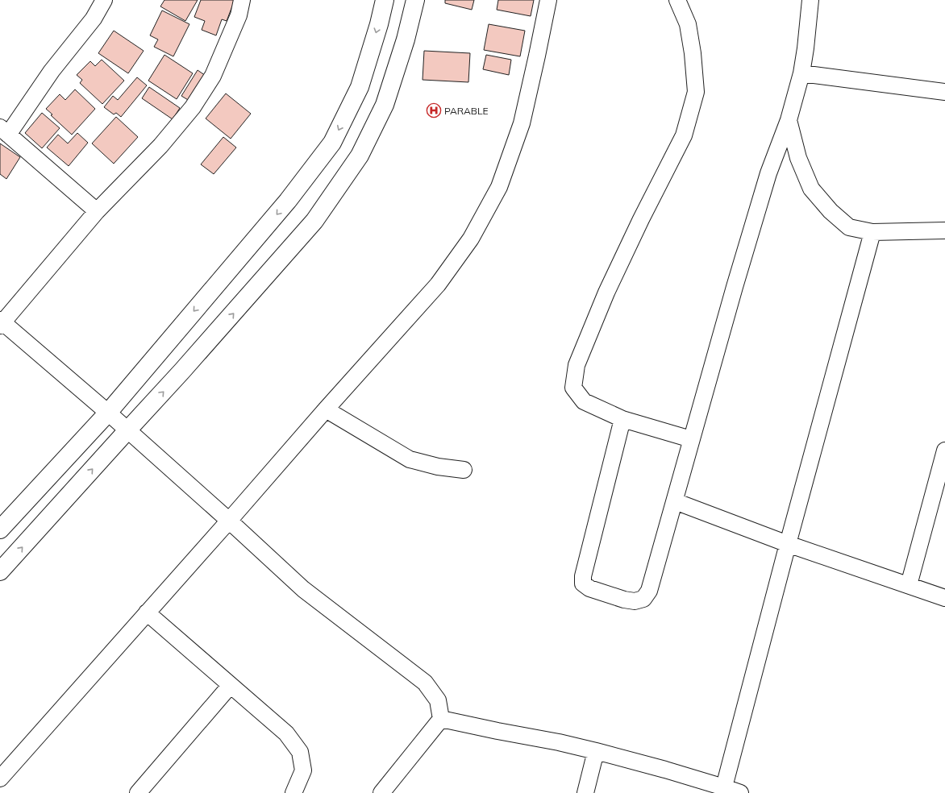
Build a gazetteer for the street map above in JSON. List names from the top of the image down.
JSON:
{
  "places": {
    "hospital": ["PARABLE"]
  }
}
